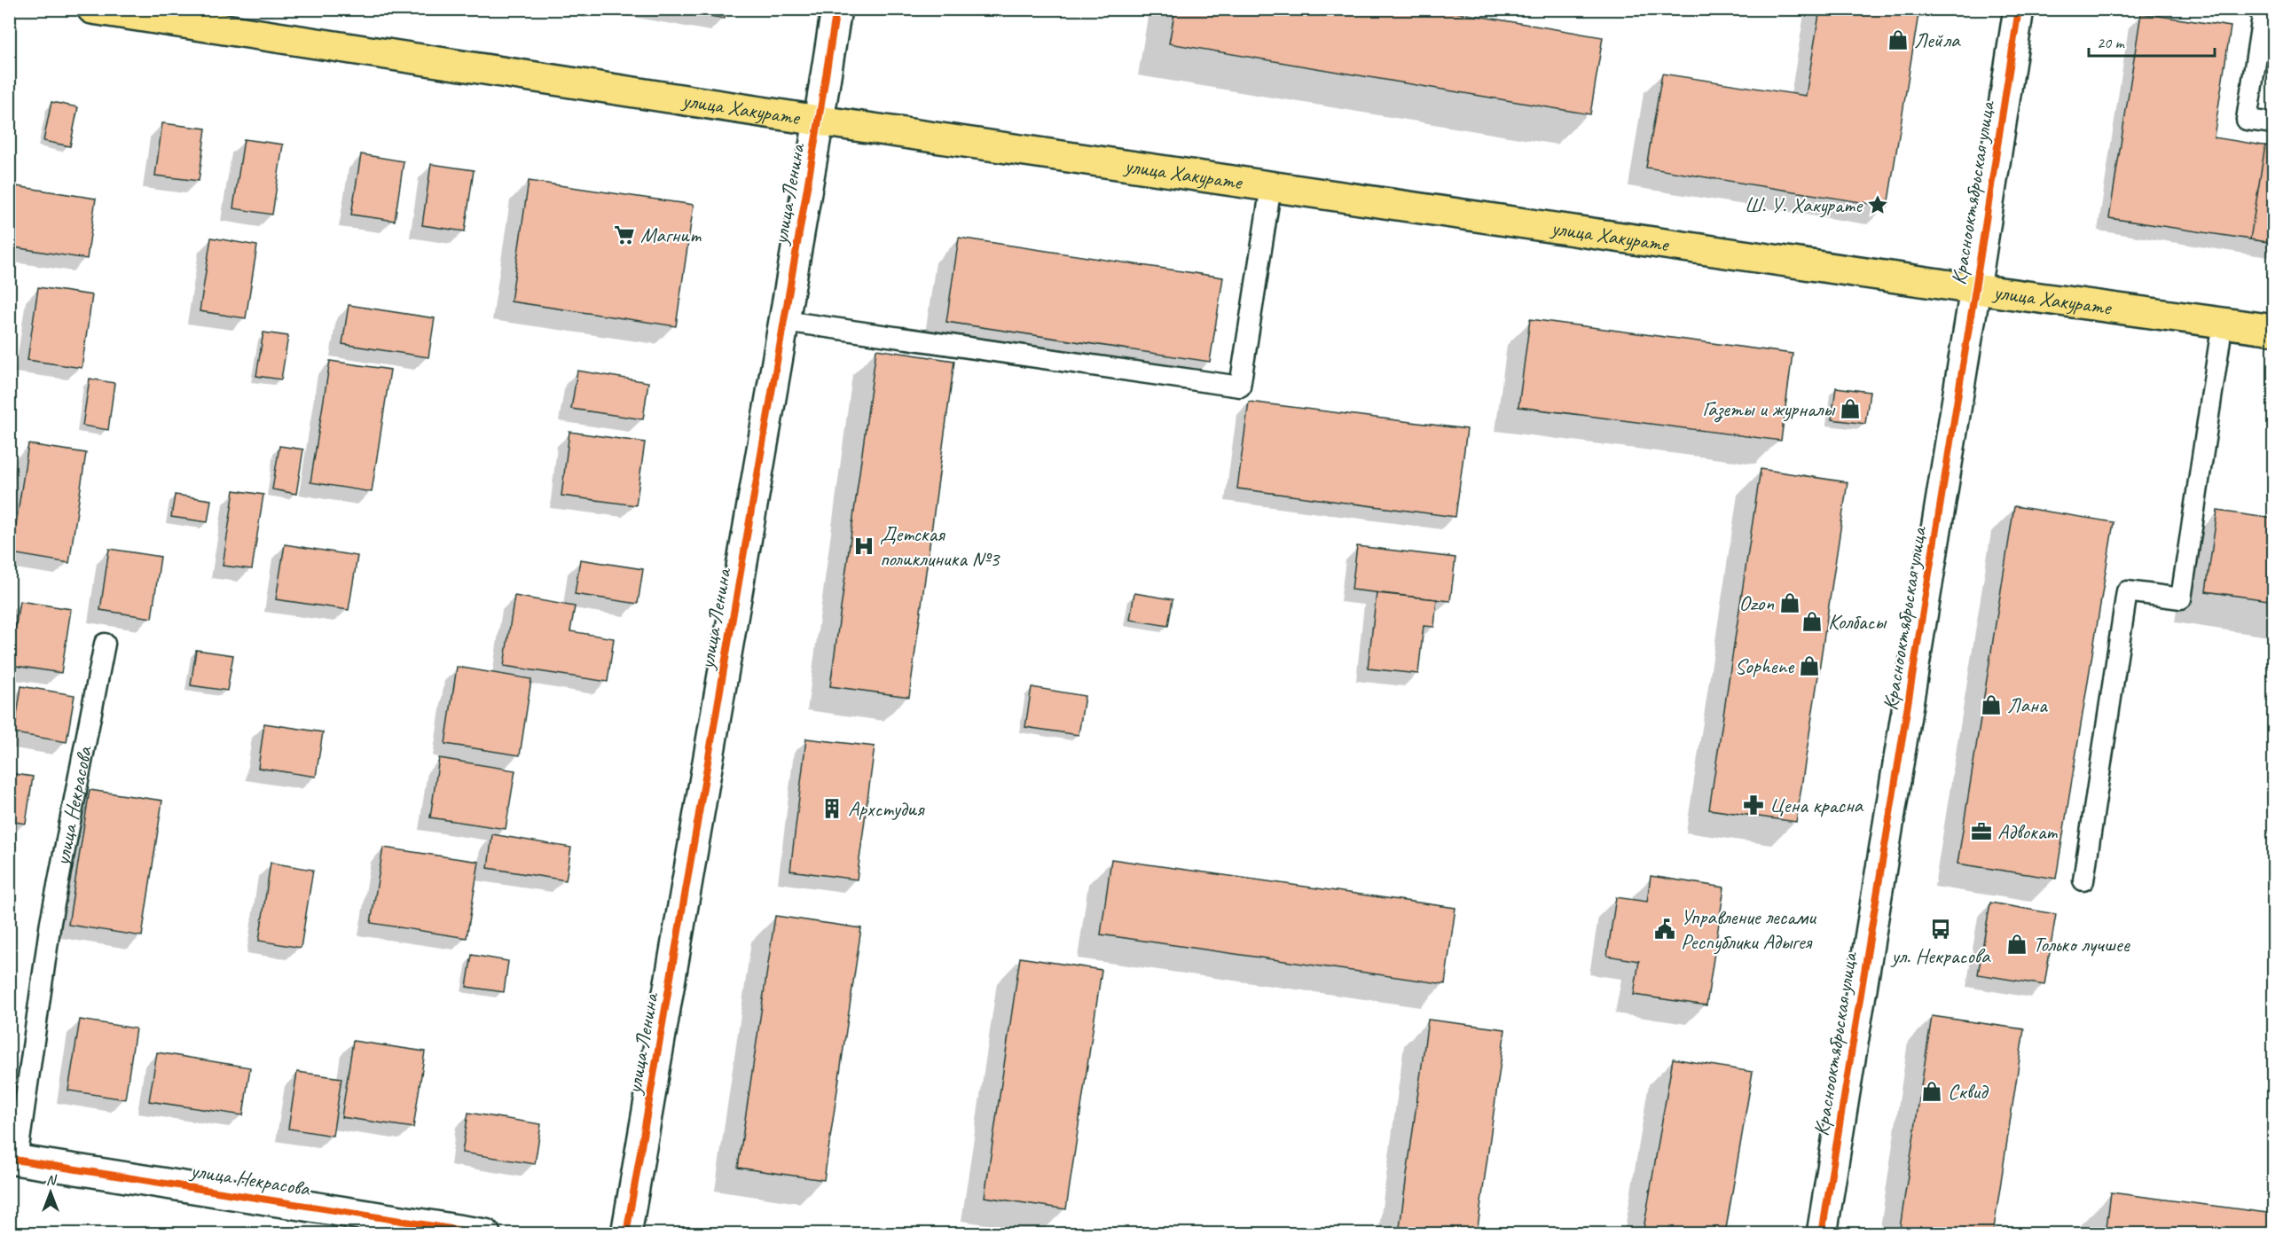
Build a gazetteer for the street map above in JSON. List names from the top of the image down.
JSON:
{
  "streets": {
    "main road": ["улица Хакурате"],
    "street": ["Краснооктябрьская улица", "улица Ленина", "улица Некрасова"]
  },
  "crossings": [
    ["улица Хакурате", "Краснооктябрьская улица"],
    ["улица Хакурате", "улица Ленина"]
  ],
  "places": {
    "shop": [
      "Лейла",
      "Газеты и журналы",
      "Ozon",
      "Колбасы",
      "Sophene",
      "Лана",
      "Только лучшее",
      "Сквид"
    ],
    "place": ["Ш. У. Хакурате"],
    "supermarket": ["Магнит"],
    "hospital": ["Детская поликлиника №3"],
    "pharmacy": ["Цена красна"],
    "building": ["Архстудия"],
    "office": ["Адвокат"],
    "public building": ["Управление лесами Республики Адыгея"],
    "bus stop": ["ул. Некрасова"]
  },
  "scale_bar": "20 m",
  "north": "top"
}
